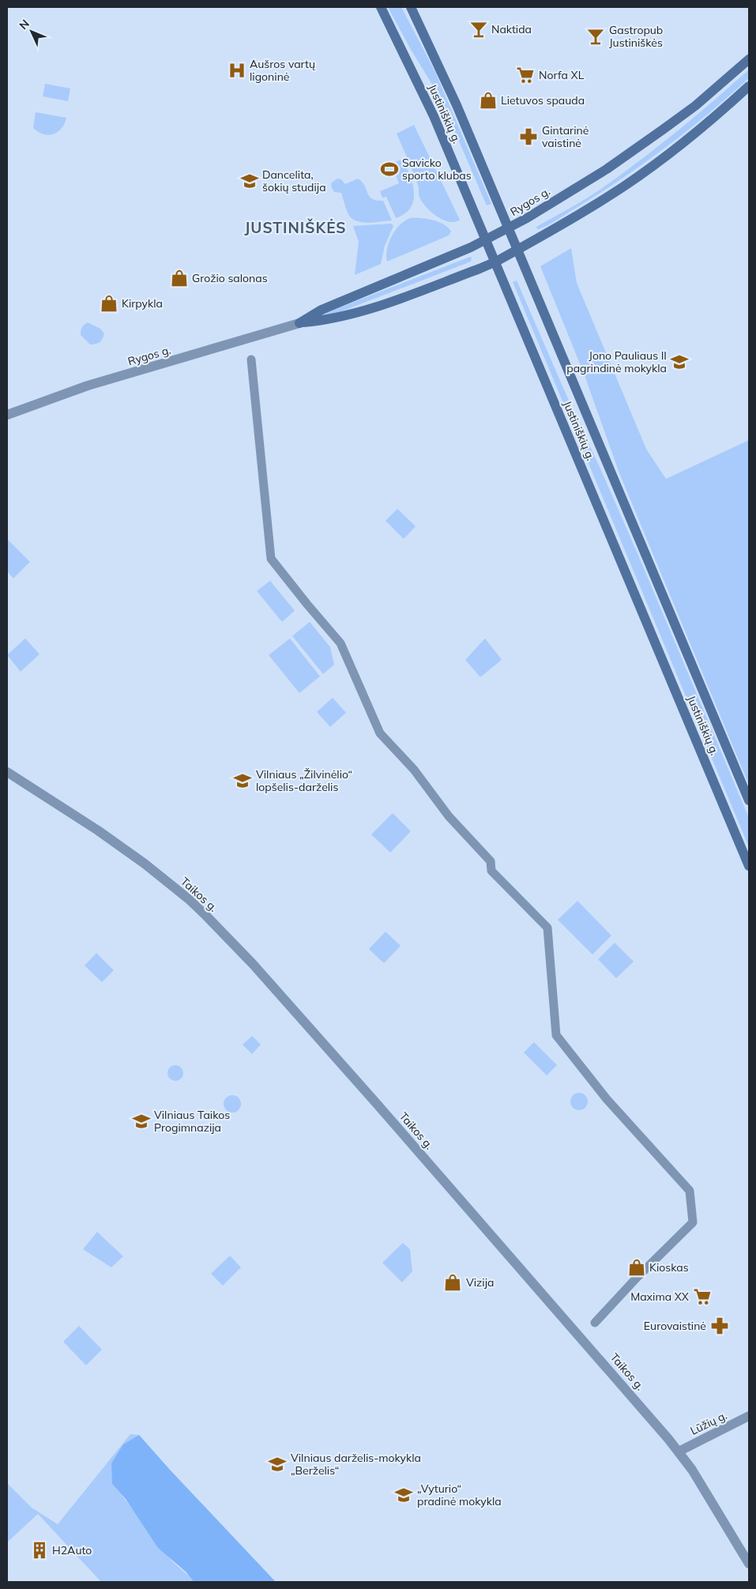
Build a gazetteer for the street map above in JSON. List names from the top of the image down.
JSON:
{
  "streets": {
    "main road": ["Justiniškių g.", "Rygos g."],
    "street": ["Taikos g.", "Lūžių g."]
  },
  "crossings": [
    ["Justiniškių g.", "Rygos g."],
    ["Taikos g.", "Lūžių g."]
  ],
  "districts": ["JUSTINIŠKĖS"],
  "places": {
    "bar": ["Naktida", "Gastropub Justiniškės"],
    "hospital": ["Aušros vartų ligoninė"],
    "supermarket": ["Norfa XL", "Maxima XX"],
    "shop": [
      "Lietuvos spauda",
      "Grožio salonas",
      "Kirpykla",
      "Kioskas",
      "Vizija"
    ],
    "pharmacy": ["Gintarinė vaistinė", "Eurovaistinė"],
    "sports": ["Savicko sporto klubas"],
    "school or university": [
      "Dancelita, šokių studija",
      "Jono Pauliaus II pagrindinė mokykla",
      "Vilniaus „Žilvinėlio“ lopšelis-darželis",
      "Vilniaus Taikos Progimnazija",
      "Vilniaus darželis-mokykla „Berželis“",
      "„Vyturio“ pradinė mokykla"
    ],
    "building": ["H2Auto"]
  },
  "north": "top left"
}
